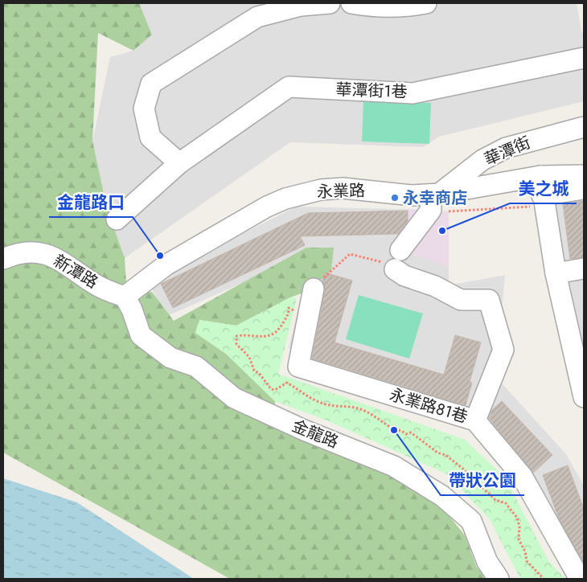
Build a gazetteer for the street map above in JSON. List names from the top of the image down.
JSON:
{
  "streets": {
    "street": [
      "華潭街1巷",
      "華潭街",
      "永業路",
      "新潭路",
      "永業路81巷",
      "金龍路"
    ]
  },
  "crossings": [
    ["華潭街", "永業路"],
    ["永業路", "新潭路"],
    ["永業路", "金龍路"],
    ["新潭路", "金龍路"]
  ],
  "places": [
    "永幸商店",
    "美之城",
    "金龍路口",
    "帶狀公園"
  ]
}
